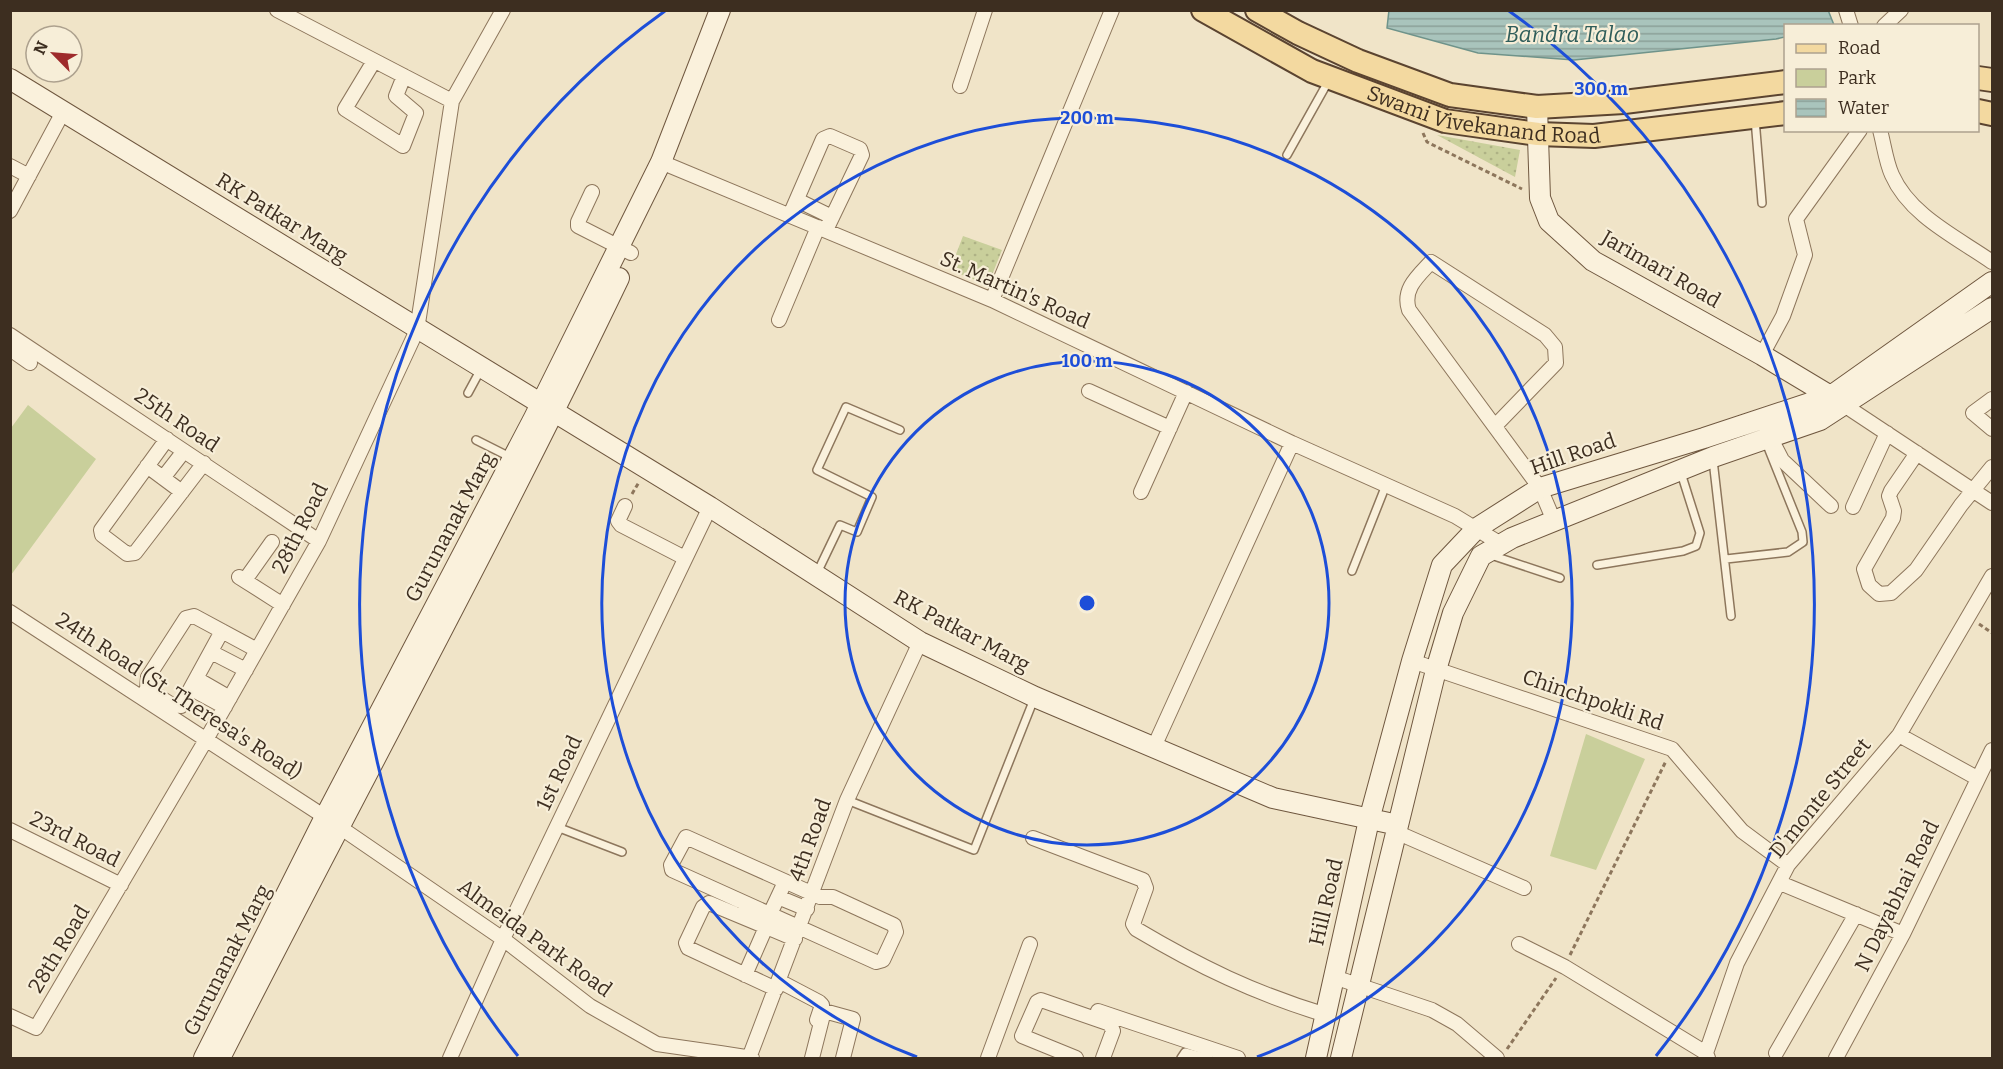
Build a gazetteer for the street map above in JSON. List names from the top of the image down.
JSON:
{
  "streets": {
    "main road": [
      "Swami Vivekanand Road",
      "RK Patkar Marg",
      "Jarimari Road",
      "Hill Road",
      "Gurunanak Marg"
    ],
    "street": [
      "St. Martin's Road",
      "25th Road",
      "28th Road",
      "24th Road (St. Theresa's Road)",
      "Chinchpokli Rd",
      "1st Road",
      "D'monte Street",
      "23rd Road",
      "4th Road",
      "N Dayabhai Road",
      "Almeida Park Road"
    ]
  },
  "crossings": [
    ["Swami Vivekanand Road", "Jarimari Road"],
    ["RK Patkar Marg", "Hill Road"],
    ["RK Patkar Marg", "Gurunanak Marg"],
    ["RK Patkar Marg", "28th Road"],
    ["RK Patkar Marg", "1st Road"],
    ["RK Patkar Marg", "4th Road"],
    ["Jarimari Road", "Hill Road"],
    ["St. Martin's Road", "Hill Road"],
    ["St. Martin's Road", "Gurunanak Marg"],
    ["25th Road", "28th Road"],
    ["Hill Road", "Chinchpokli Rd"],
    ["Gurunanak Marg", "24th Road (St. Theresa's Road)"],
    ["Gurunanak Marg", "Almeida Park Road"],
    ["28th Road", "24th Road (St. Theresa's Road)"],
    ["28th Road", "23rd Road"],
    ["24th Road (St. Theresa's Road)", "Almeida Park Road"],
    ["Chinchpokli Rd", "D'monte Street"],
    ["1st Road", "Almeida Park Road"],
    ["4th Road", "Almeida Park Road"]
  ],
  "water": ["Bandra Talao"],
  "legend": ["Road", "Park", "Water"],
  "north": "top left",
  "rings": ["300 m", "200 m", "100 m"]
}
